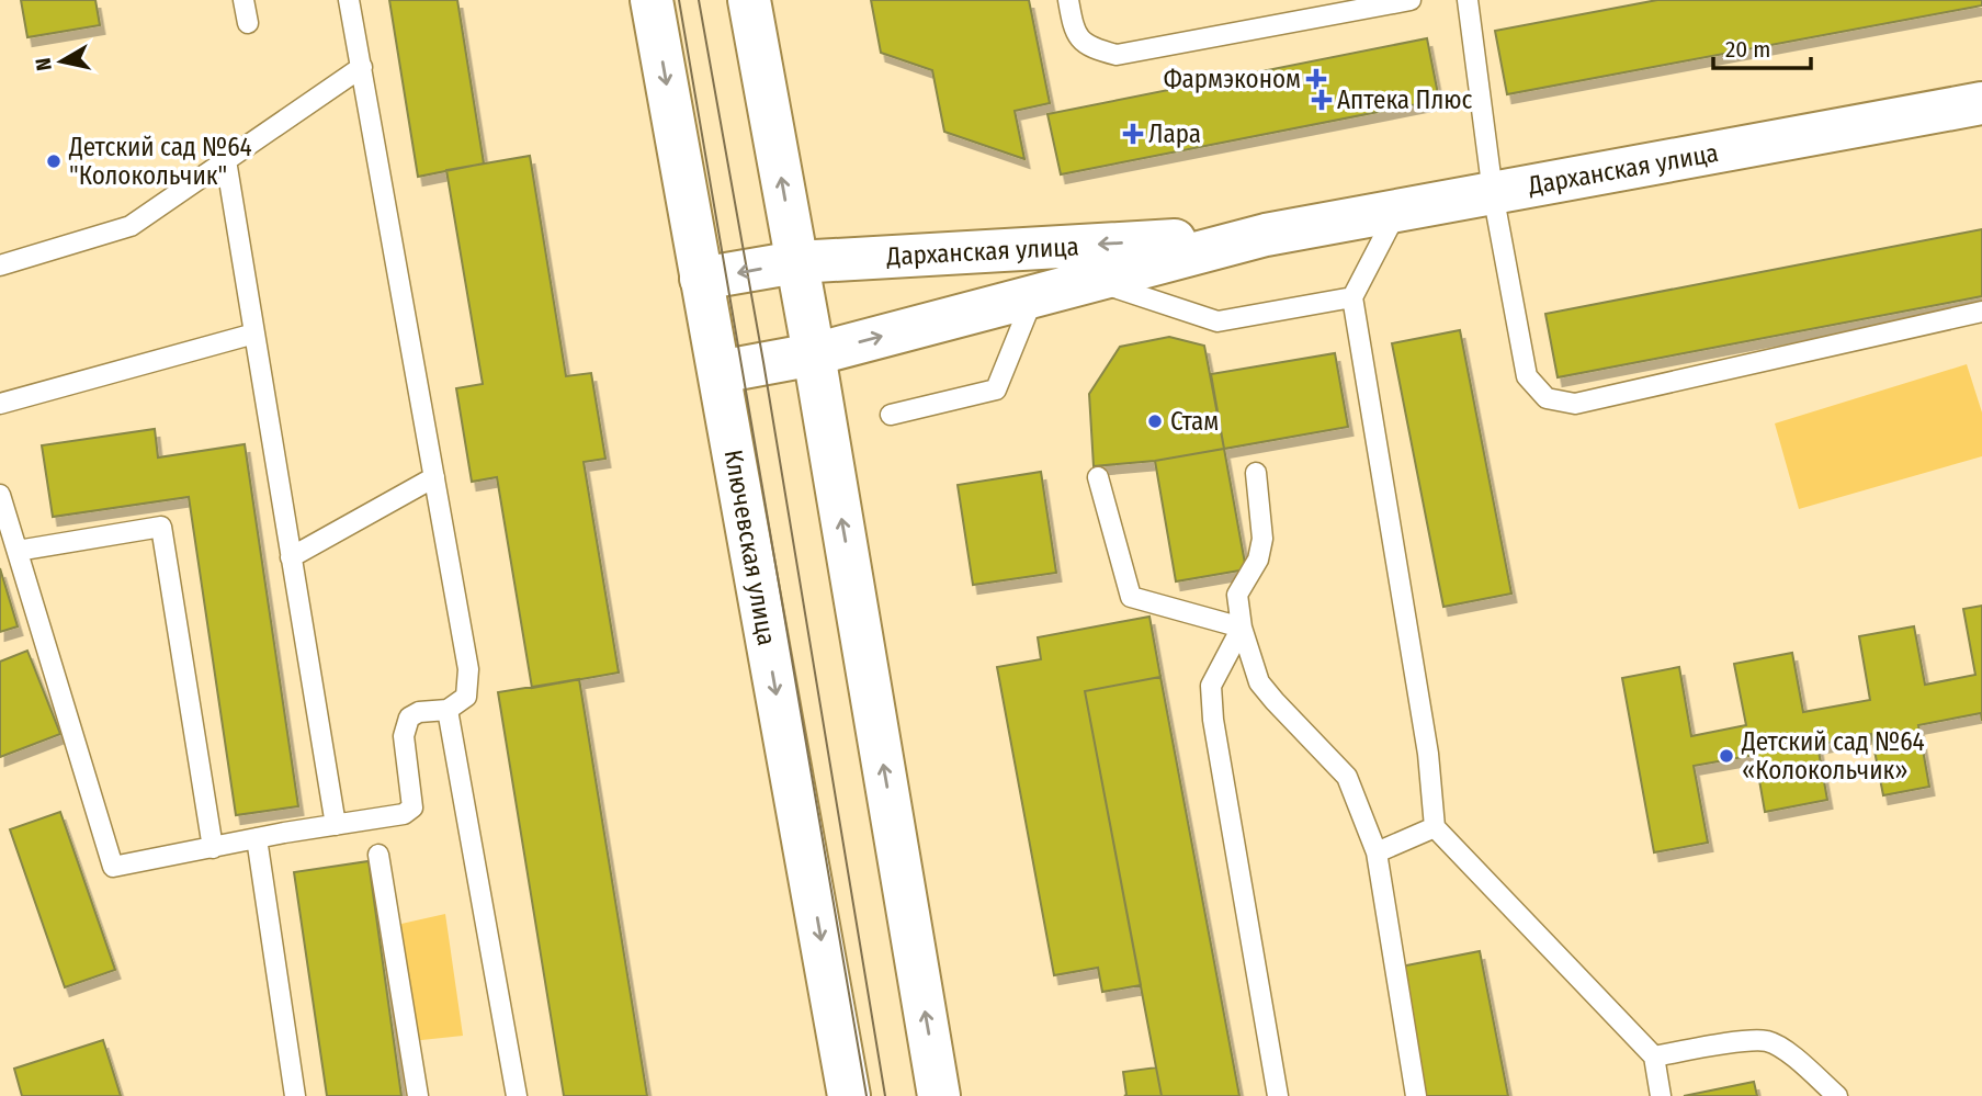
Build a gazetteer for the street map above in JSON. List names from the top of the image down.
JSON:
{
  "streets": {
    "main road": ["Дарханская улица", "Ключевская улица"]
  },
  "crossings": [
    ["Дарханская улица", "Ключевская улица"]
  ],
  "places": {
    "health": ["Фармэконом", "Аптека Плюс", "Лара"],
    "other": ["Детский сад №64 \"Колокольчик\"", "Стам", "Детский сад №64 «Колокольчик»"]
  },
  "scale_bar": "20 m",
  "north": "left"
}
